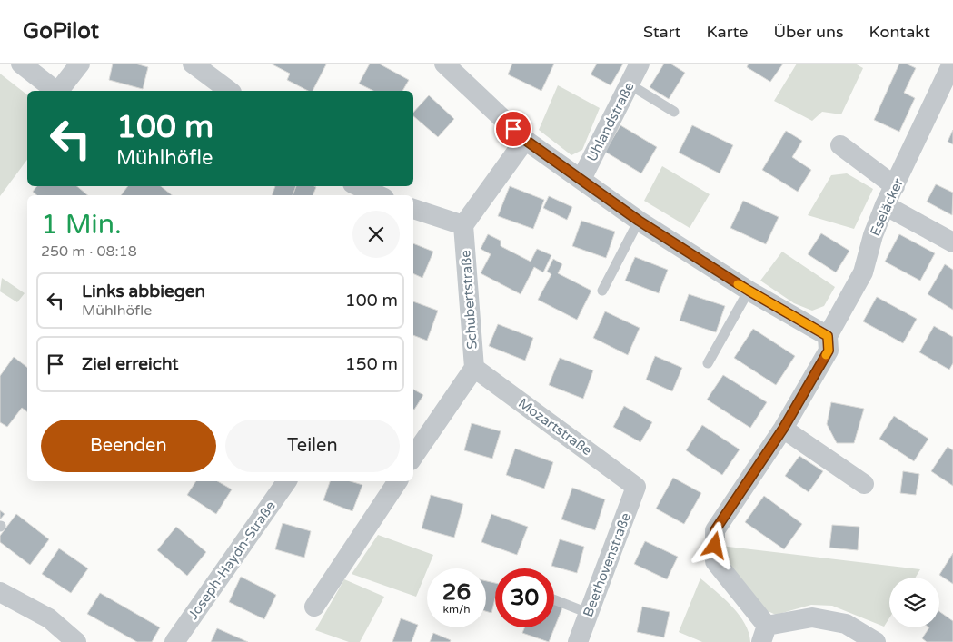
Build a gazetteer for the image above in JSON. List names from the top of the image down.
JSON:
{
  "streets": {
    "street": [
      "Uhlandstraße",
      "Eseläcker",
      "Schubertstraße",
      "Mozartstraße",
      "Joseph-Haydn-Straße",
      "Beethovenstraße"
    ]
  },
  "crossings": [
    ["Schubertstraße", "Mozartstraße"],
    ["Mozartstraße", "Beethovenstraße"]
  ],
  "page": {
    "header": "GoPilot",
    "nav": [
      "Start",
      "Karte",
      "Über uns",
      "Kontakt"
    ],
    "turn": ["100 m", "Mühlhöfle"],
    "heading": ["1 Min.", "250 m · 08:18"],
    "list": [
      {
        "name": "Links abbiegen",
        "note": "Mühlhöfle",
        "value": "100 m"
      },
      {
        "name": "Ziel erreicht",
        "value": "150 m"
      }
    ],
    "buttons": ["Beenden", "Teilen"],
    "speed": "26 km/h",
    "limit": "30"
  }
}
